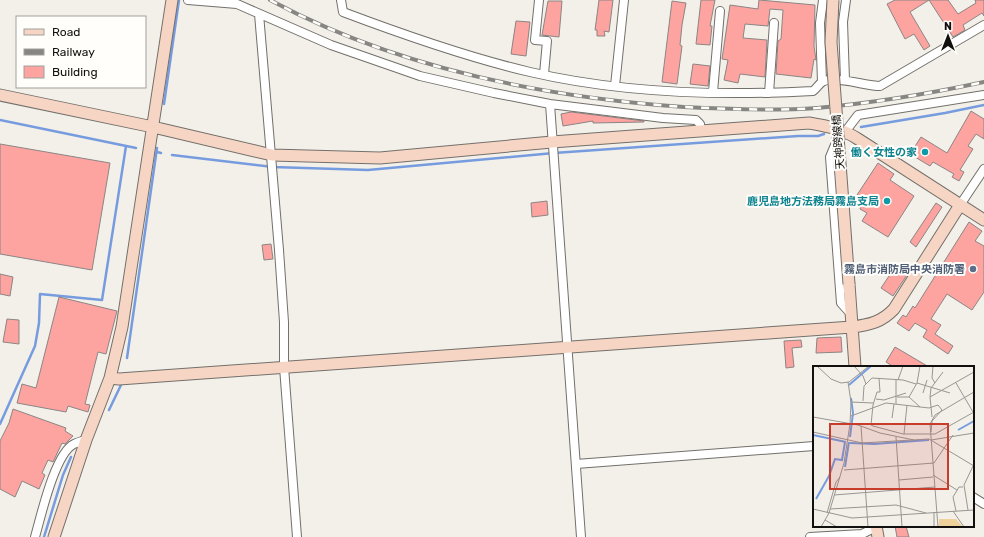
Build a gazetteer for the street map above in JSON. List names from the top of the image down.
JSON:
{
  "streets": {
    "street": ["天神跨線橋"]
  },
  "places": ["働く女性の家", "鹿児島地方法務局霧島支局", "霧島市消防局中央消防署"],
  "legend": ["Road", "Railway", "Building"],
  "north": "top"
}
